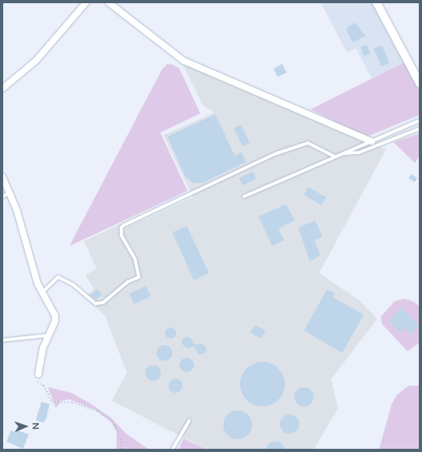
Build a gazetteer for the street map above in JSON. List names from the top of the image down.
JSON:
{
  "north": "right"
}
